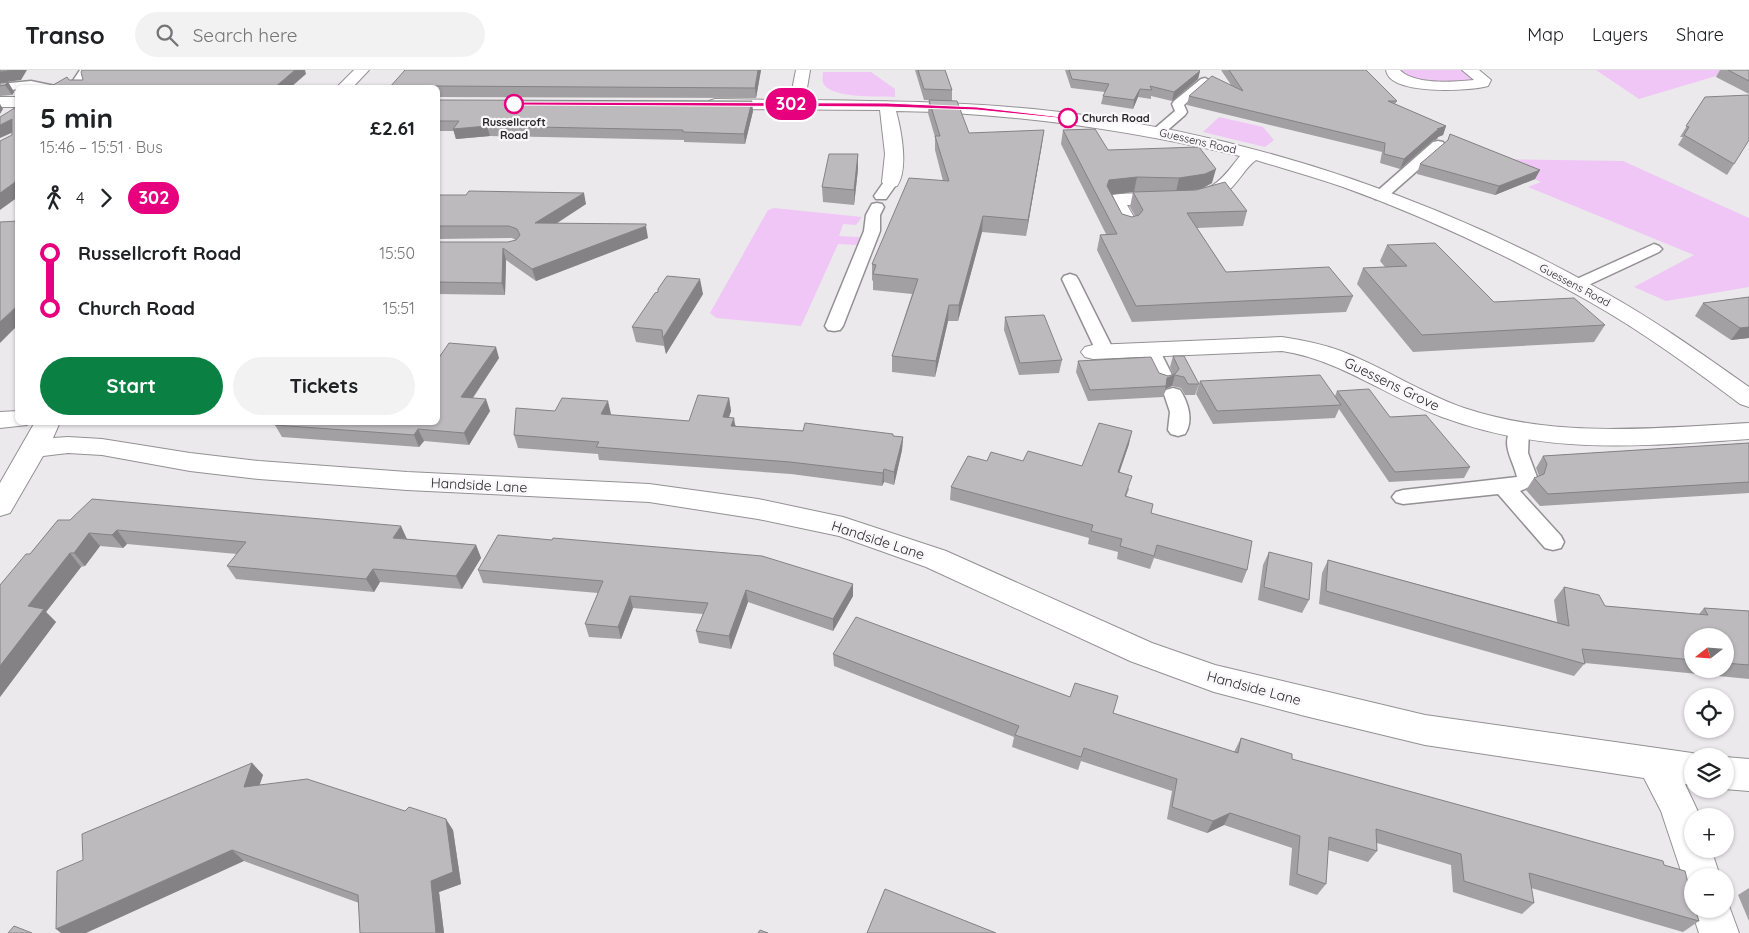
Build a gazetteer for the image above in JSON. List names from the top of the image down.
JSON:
{
  "streets": {
    "street": ["Guessens Road", "Guessens Grove", "Handside Lane"]
  },
  "places": ["Russellcroft Road", "Church Road"],
  "lines": ["bus line 302"],
  "north": "left",
  "page": {
    "header": "Transo",
    "search": "Search here",
    "nav": ["Map", "Layers", "Share"],
    "on_map": "302",
    "heading": ["5 min", "15:46 – 15:51 · Bus", "£2.61"],
    "legs": ["4", "302"],
    "list": [
      {
        "name": "Russellcroft Road",
        "value": "15:50"
      },
      {
        "name": "Church Road",
        "value": "15:51"
      }
    ],
    "buttons": ["Start", "Tickets"],
    "map_buttons": ["+", "−"]
  }
}
